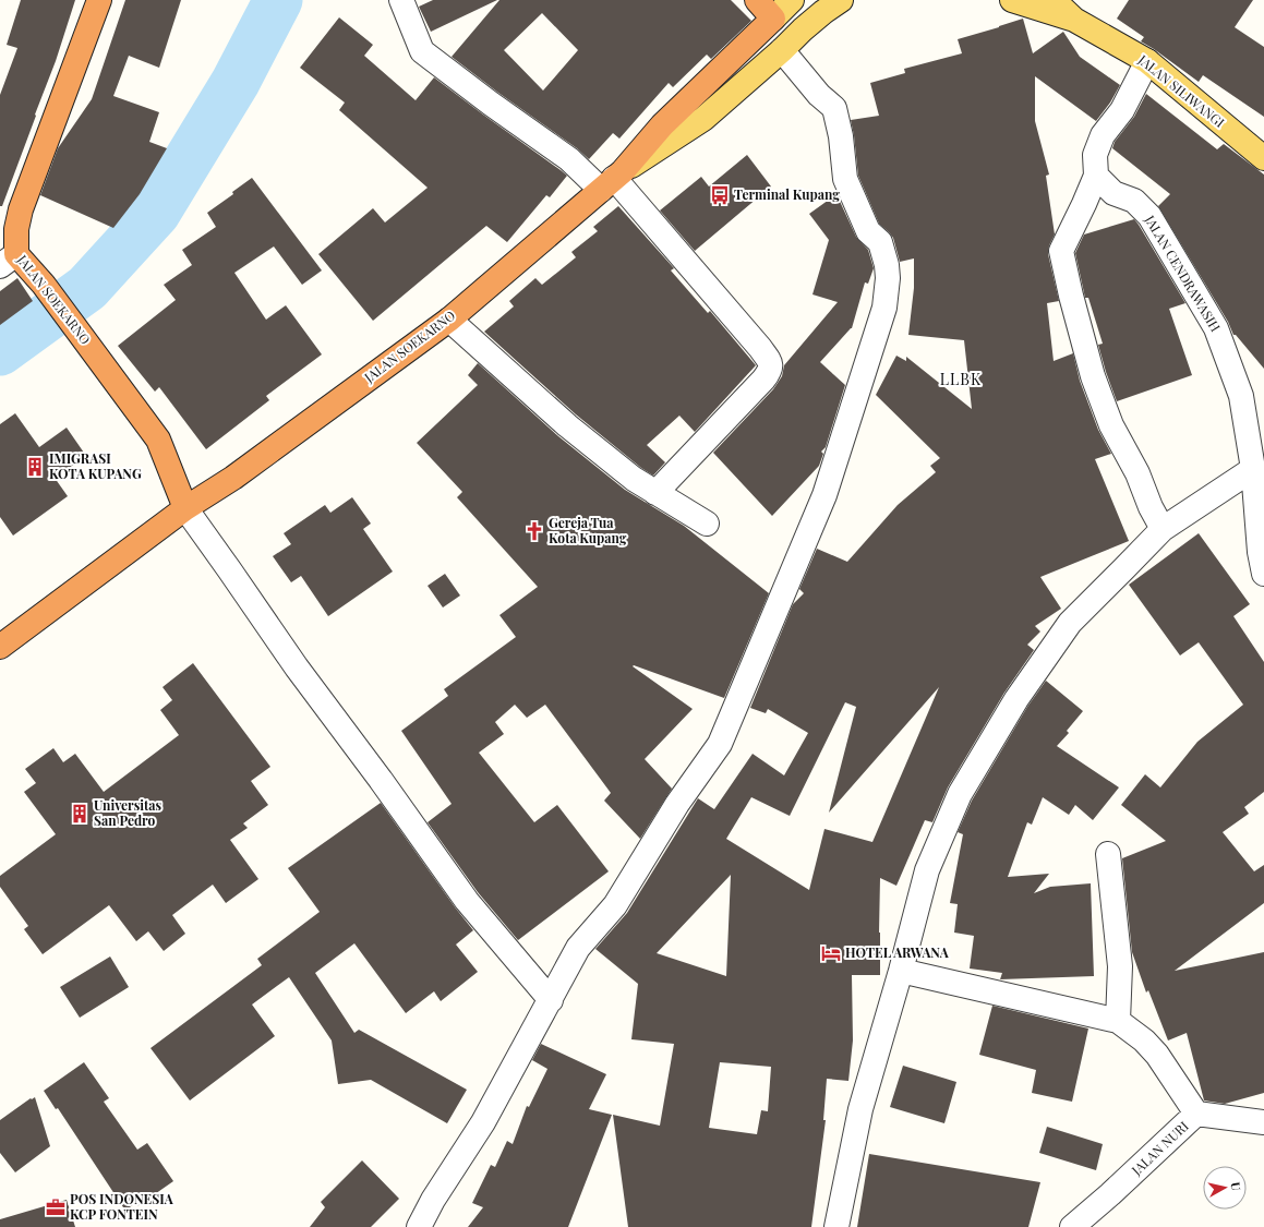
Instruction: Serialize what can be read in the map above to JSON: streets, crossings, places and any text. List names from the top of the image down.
{
  "streets": {
    "highway": ["JALAN SOEKARNO"],
    "main road": ["JALAN SILIWANGI"],
    "street": ["JALAN CENDRAWASIH", "JALAN NURI"]
  },
  "districts": ["LLBK"],
  "places": {
    "bus stop": ["Terminal Kupang"],
    "building": ["IMIGRASI KOTA KUPANG", "Universitas San Pedro"],
    "church": ["Gereja Tua Kota Kupang"],
    "hotel": ["HOTEL ARWANA"],
    "office": ["POS INDONESIA KCP FONTEIN"]
  },
  "north": "right"
}
